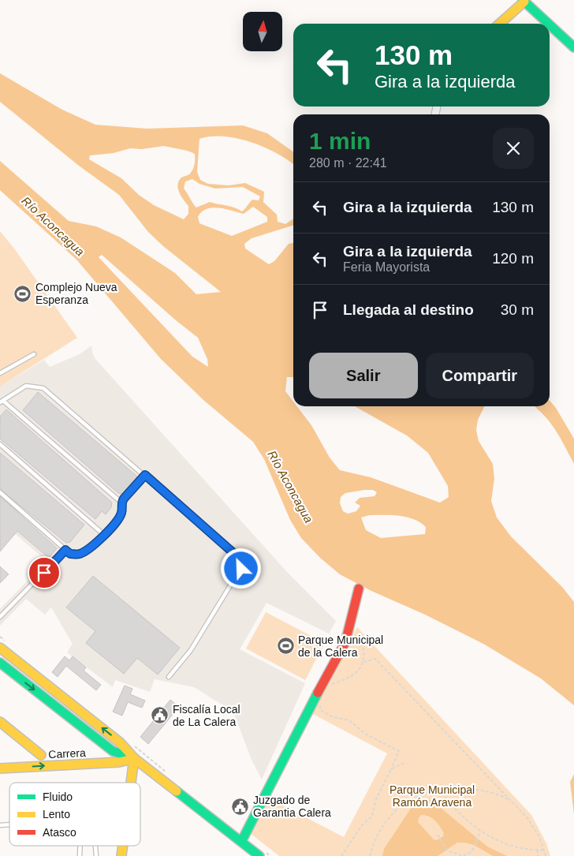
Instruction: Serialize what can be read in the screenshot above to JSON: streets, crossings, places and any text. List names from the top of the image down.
{
  "streets": {
    "street": ["Carrera"]
  },
  "one_way": ["Carrera"],
  "water": ["Río Aconcagua"],
  "parks": ["Parque Municipal Ramón Aravena"],
  "places": {
    "sports": ["Complejo Nueva Esperanza", "Parque Municipal de la Calera"],
    "public building": ["Fiscalía Local de La Calera", "Juzgado de Garantia Calera"]
  },
  "legend": ["Fluido", "Lento", "Atasco"],
  "north": "top",
  "page": {
    "turn": ["130 m", "Gira a la izquierda"],
    "heading": ["1 min", "280 m · 22:41"],
    "list": [
      {
        "name": "Gira a la izquierda",
        "value": "130 m"
      },
      {
        "name": "Gira a la izquierda",
        "note": "Feria Mayorista",
        "value": "120 m"
      },
      {
        "name": "Llegada al destino",
        "value": "30 m"
      }
    ],
    "buttons": ["Salir", "Compartir"]
  }
}
